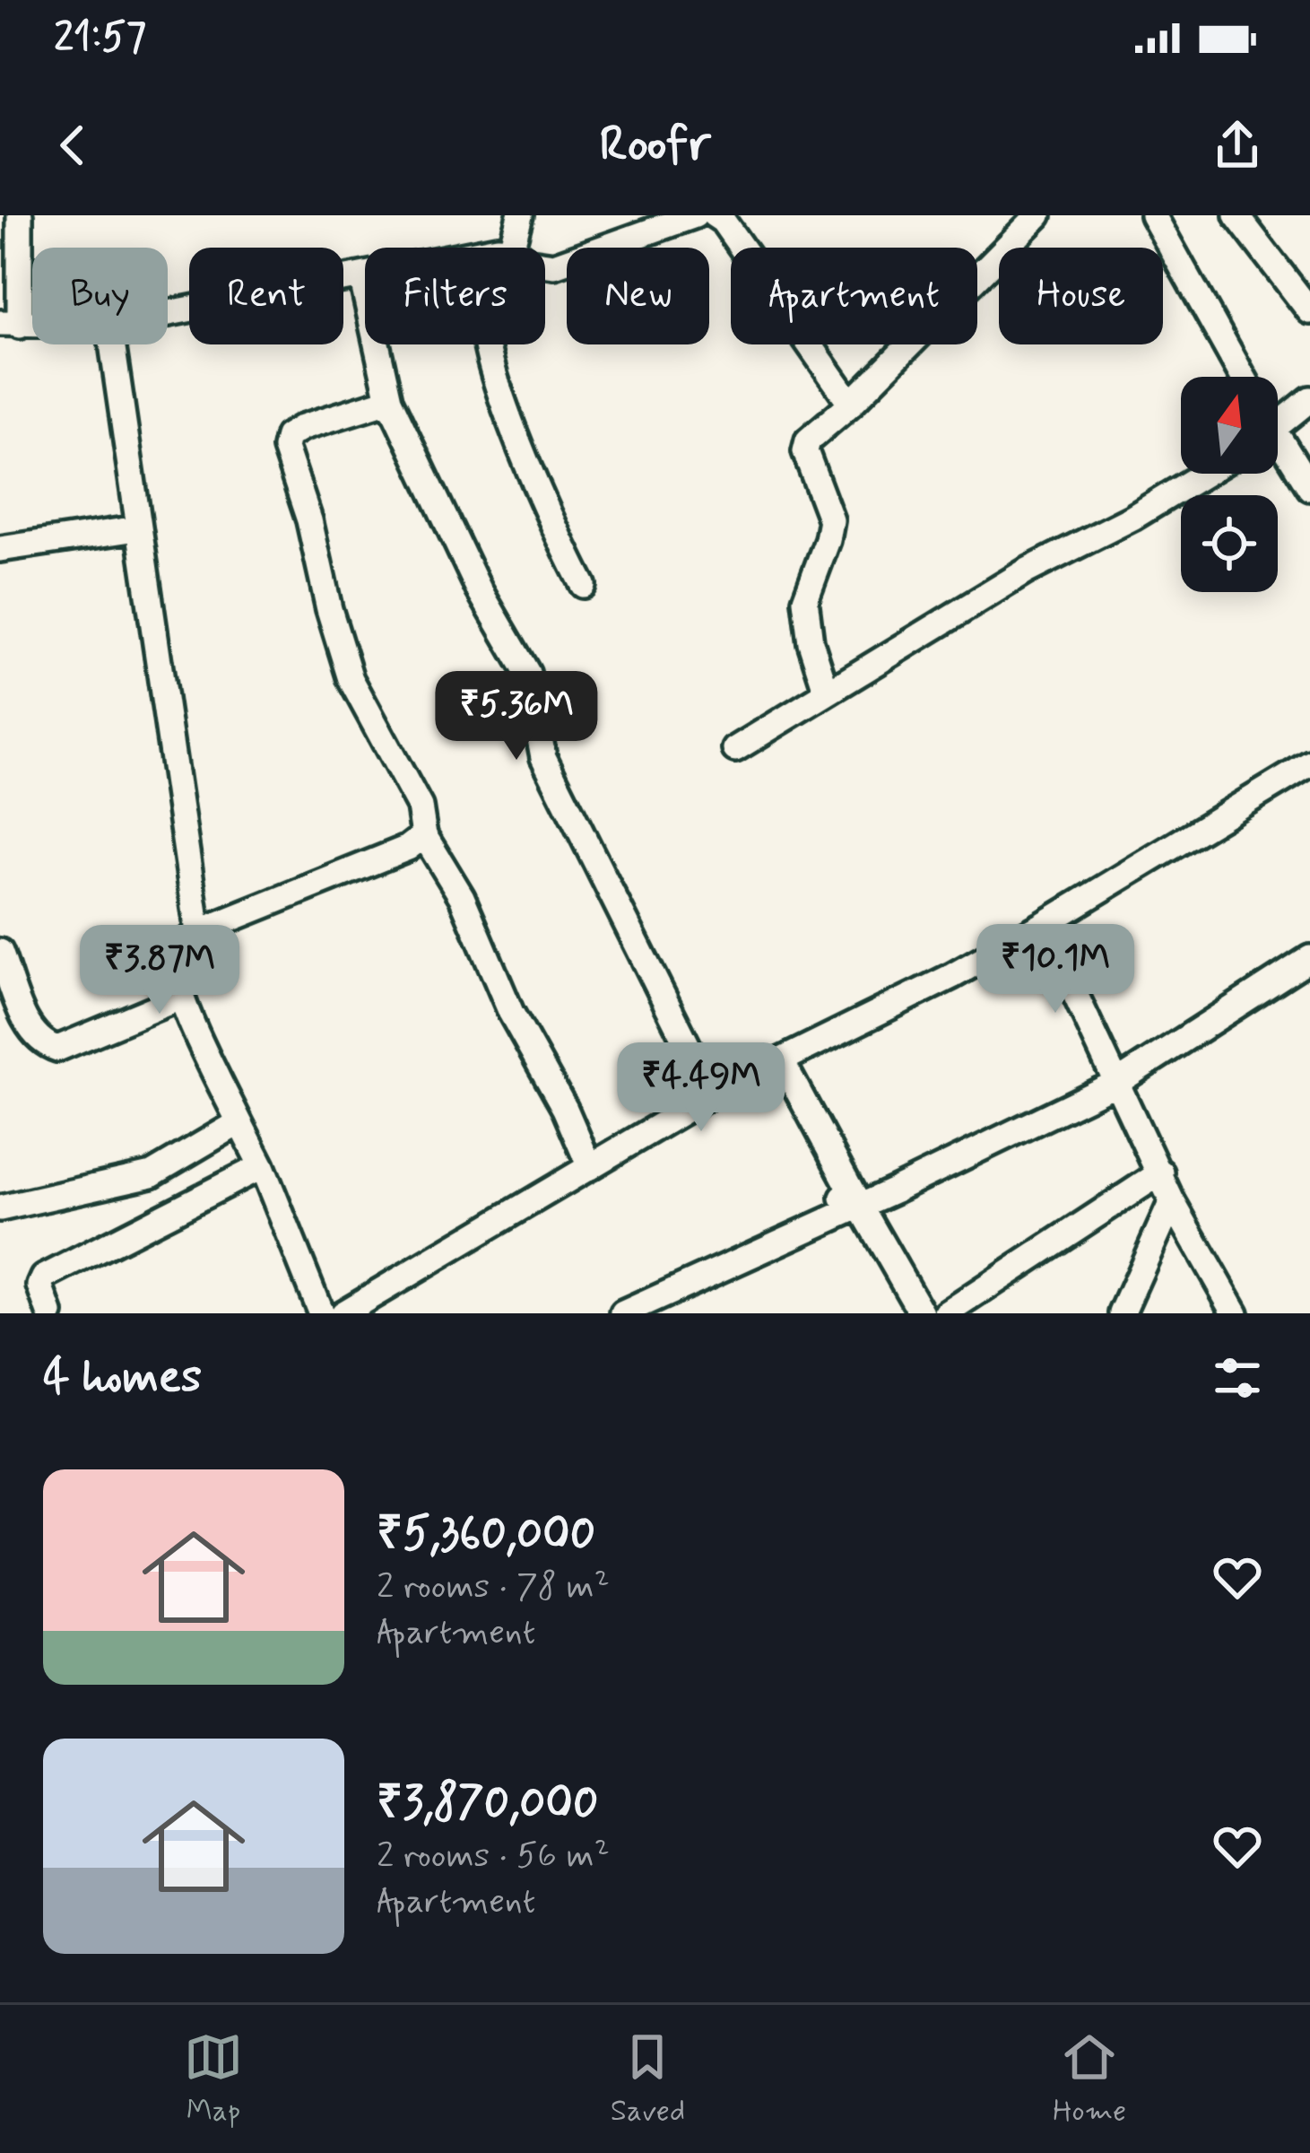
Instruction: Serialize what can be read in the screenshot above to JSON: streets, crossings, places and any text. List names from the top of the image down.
{
  "north": "top",
  "page": {
    "status": "21:57",
    "header": "Roofr",
    "chip": [
      "Buy",
      "Rent",
      "Filters",
      "New",
      "Apartment",
      "House"
    ],
    "price": [
      "₹5.36M",
      "₹10.1M",
      "₹3.87M",
      "₹4.49M"
    ],
    "heading": "4 homes",
    "list": [
      {
        "name": "₹5,360,000",
        "note": "2 rooms · 78 m² · Apartment"
      },
      {
        "name": "₹3,870,000",
        "note": "2 rooms · 56 m² · Apartment"
      }
    ],
    "tabs": ["Map", "Saved", "Home"]
  }
}
